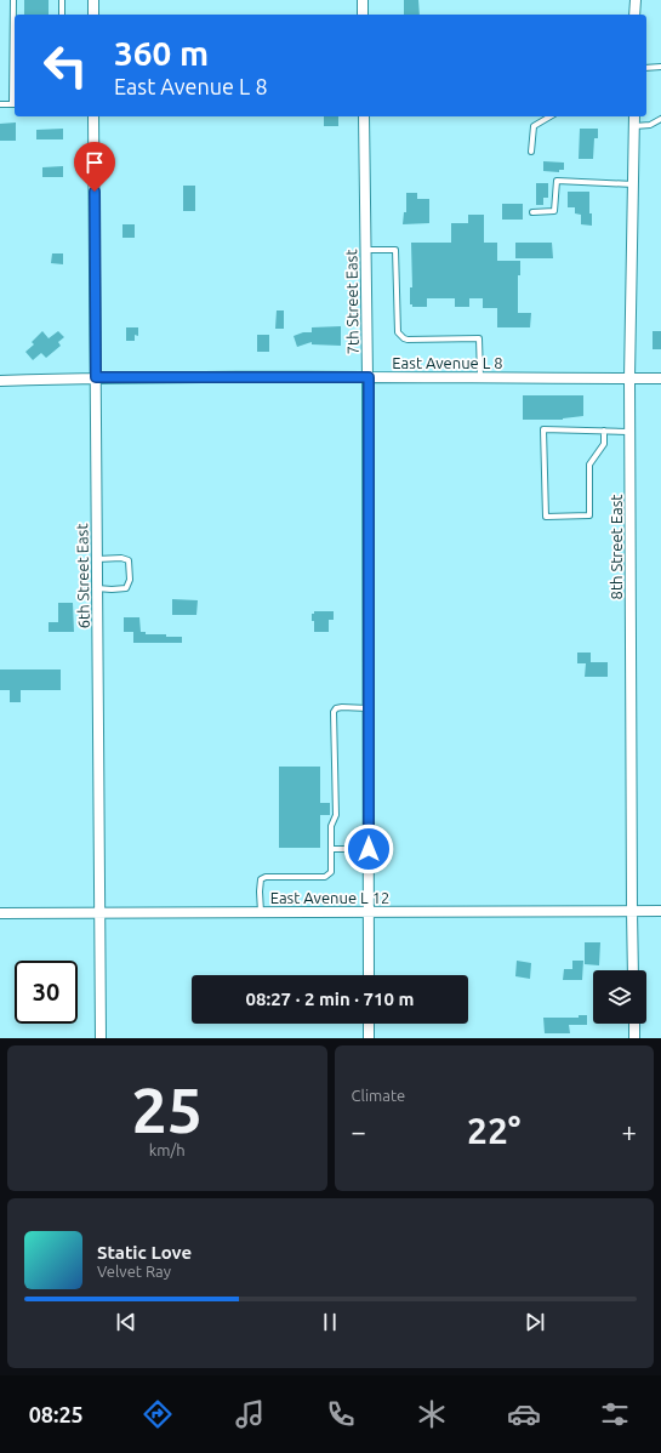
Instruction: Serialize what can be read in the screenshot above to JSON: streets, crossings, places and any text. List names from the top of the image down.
{
  "streets": {
    "street": [
      "7th Street East",
      "East Avenue L 8",
      "8th Street East",
      "6th Street East",
      "East Avenue L 12"
    ]
  },
  "crossings": [
    ["7th Street East", "East Avenue L 8"],
    ["7th Street East", "East Avenue L 12"],
    ["East Avenue L 8", "8th Street East"],
    ["East Avenue L 8", "6th Street East"],
    ["8th Street East", "East Avenue L 12"],
    ["6th Street East", "East Avenue L 12"]
  ],
  "page": {
    "turn": ["360 m", "East Avenue L 8"],
    "limit": "30",
    "trip": "08:27 · 2 min · 710 m",
    "tile": [
      ["25", "km/h"],
      "Climate"
    ],
    "heat": ["−", "22°", "+"],
    "song": ["Static Love", "Velvet Ray"],
    "tabs": "08:25"
  }
}
